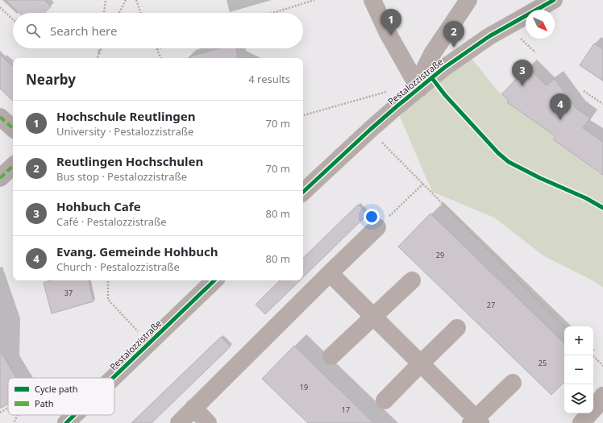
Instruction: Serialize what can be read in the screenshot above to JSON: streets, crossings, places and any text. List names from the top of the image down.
{
  "streets": {
    "street": ["Pestalozzistraße"]
  },
  "house_numbers": [
    "29",
    "37",
    "27",
    "25",
    "19",
    "17"
  ],
  "legend": ["Cycle path", "Path"],
  "north": "bottom right",
  "page": {
    "pins": [
      "1",
      "2",
      "3",
      "4"
    ],
    "search": "Search here",
    "heading": ["Nearby", "4 results"],
    "list": [
      {
        "mark": "1",
        "name": "Hochschule Reutlingen",
        "note": "University · Pestalozzistraße",
        "value": "70 m"
      },
      {
        "mark": "2",
        "name": "Reutlingen Hochschulen",
        "note": "Bus stop · Pestalozzistraße",
        "value": "70 m"
      },
      {
        "mark": "3",
        "name": "Hohbuch Cafe",
        "note": "Café · Pestalozzistraße",
        "value": "80 m"
      },
      {
        "mark": "4",
        "name": "Evang. Gemeinde Hohbuch",
        "note": "Church · Pestalozzistraße",
        "value": "80 m"
      }
    ],
    "map_buttons": ["+", "−"]
  }
}
